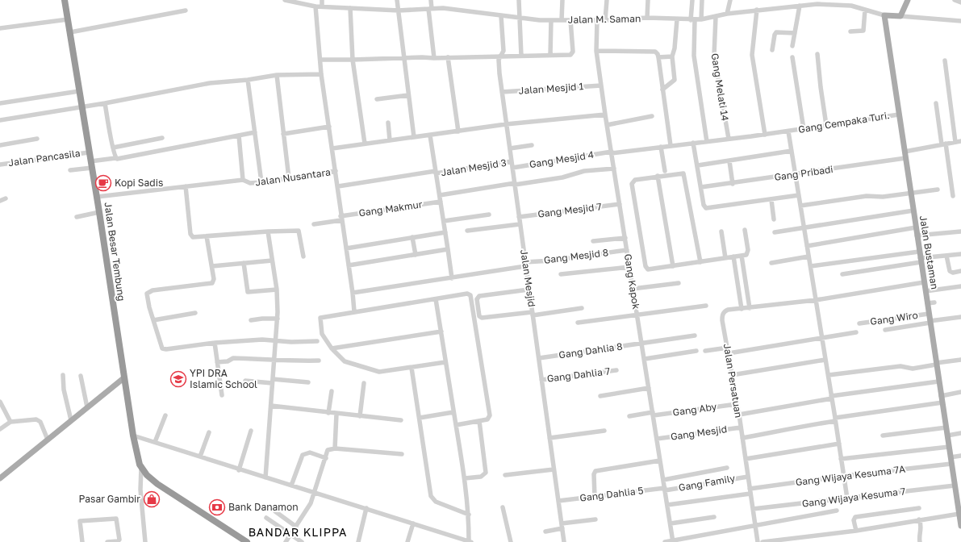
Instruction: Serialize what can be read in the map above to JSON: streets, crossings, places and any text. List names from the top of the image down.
{
  "streets": {
    "highway": ["Jalan Besar Tembung"],
    "main road": ["Jalan Bustaman"],
    "street": [
      "Jalan M. Saman",
      "Gang Melati 14",
      "Jalan Mesjid 1",
      "Gang Cempaka Turi.",
      "Jalan Pancasila",
      "Gang Mesjid 4",
      "Jalan Mesjid 3",
      "Gang Pribadi",
      "Jalan Nusantara",
      "Gang Makmur",
      "Gang Mesjid 7",
      "Gang Mesjid 8",
      "Jalan Mesjid",
      "Gang Kapok",
      "Gang Wiro",
      "Gang Dahlia 8",
      "Gang Dahlia 7",
      "Jalan Persatuan",
      "Gang Aby",
      "Gang Mesjid",
      "Gang Wijaya Kesuma 7A",
      "Gang Family",
      "Gang Dahlia 5",
      "Gang Wijaya Kesuma 7"
    ]
  },
  "crossings": [
    ["Jalan M. Saman", "Gang Melati 14"],
    ["Jalan M. Saman", "Jalan Bustaman"],
    ["Jalan M. Saman", "Jalan Mesjid"],
    ["Jalan M. Saman", "Gang Kapok"],
    ["Gang Melati 14", "Gang Cempaka Turi."],
    ["Jalan Mesjid 1", "Jalan Mesjid"],
    ["Jalan Mesjid 1", "Gang Kapok"],
    ["Gang Cempaka Turi.", "Gang Mesjid 4"],
    ["Gang Cempaka Turi.", "Jalan Bustaman"],
    ["Jalan Pancasila", "Jalan Besar Tembung"],
    ["Gang Mesjid 4", "Jalan Mesjid"],
    ["Gang Mesjid 4", "Gang Kapok"],
    ["Jalan Mesjid 3", "Jalan Mesjid"],
    ["Gang Pribadi", "Jalan Bustaman"],
    ["Jalan Nusantara", "Jalan Besar Tembung"],
    ["Gang Mesjid 7", "Jalan Mesjid"],
    ["Gang Mesjid 7", "Gang Kapok"],
    ["Jalan Bustaman", "Gang Wiro"],
    ["Jalan Bustaman", "Jalan Persatuan"],
    ["Jalan Bustaman", "Gang Wijaya Kesuma 7A"],
    ["Jalan Bustaman", "Gang Wijaya Kesuma 7"],
    ["Gang Mesjid 8", "Jalan Mesjid"],
    ["Gang Mesjid 8", "Gang Kapok"],
    ["Jalan Mesjid", "Gang Dahlia 8"],
    ["Jalan Mesjid", "Gang Dahlia 7"],
    ["Jalan Mesjid", "Gang Dahlia 5"],
    ["Gang Kapok", "Gang Dahlia 8"],
    ["Gang Kapok", "Gang Aby"],
    ["Gang Kapok", "Gang Mesjid"],
    ["Gang Kapok", "Gang Wijaya Kesuma 7A"],
    ["Gang Kapok", "Gang Family"],
    ["Gang Kapok", "Gang Dahlia 5"],
    ["Jalan Persatuan", "Gang Aby"],
    ["Jalan Persatuan", "Gang Mesjid"],
    ["Jalan Persatuan", "Gang Wijaya Kesuma 7A"],
    ["Jalan Persatuan", "Gang Family"],
    ["Jalan Persatuan", "Gang Wijaya Kesuma 7"],
    ["Gang Family", "Gang Dahlia 5"]
  ],
  "districts": ["BANDAR KLIPPA"],
  "places": {
    "cafe": ["Kopi Sadis"],
    "school or university": ["YPI DRA Islamic School"],
    "shop": ["Pasar Gambir"],
    "bank": ["Bank Danamon"]
  }
}
